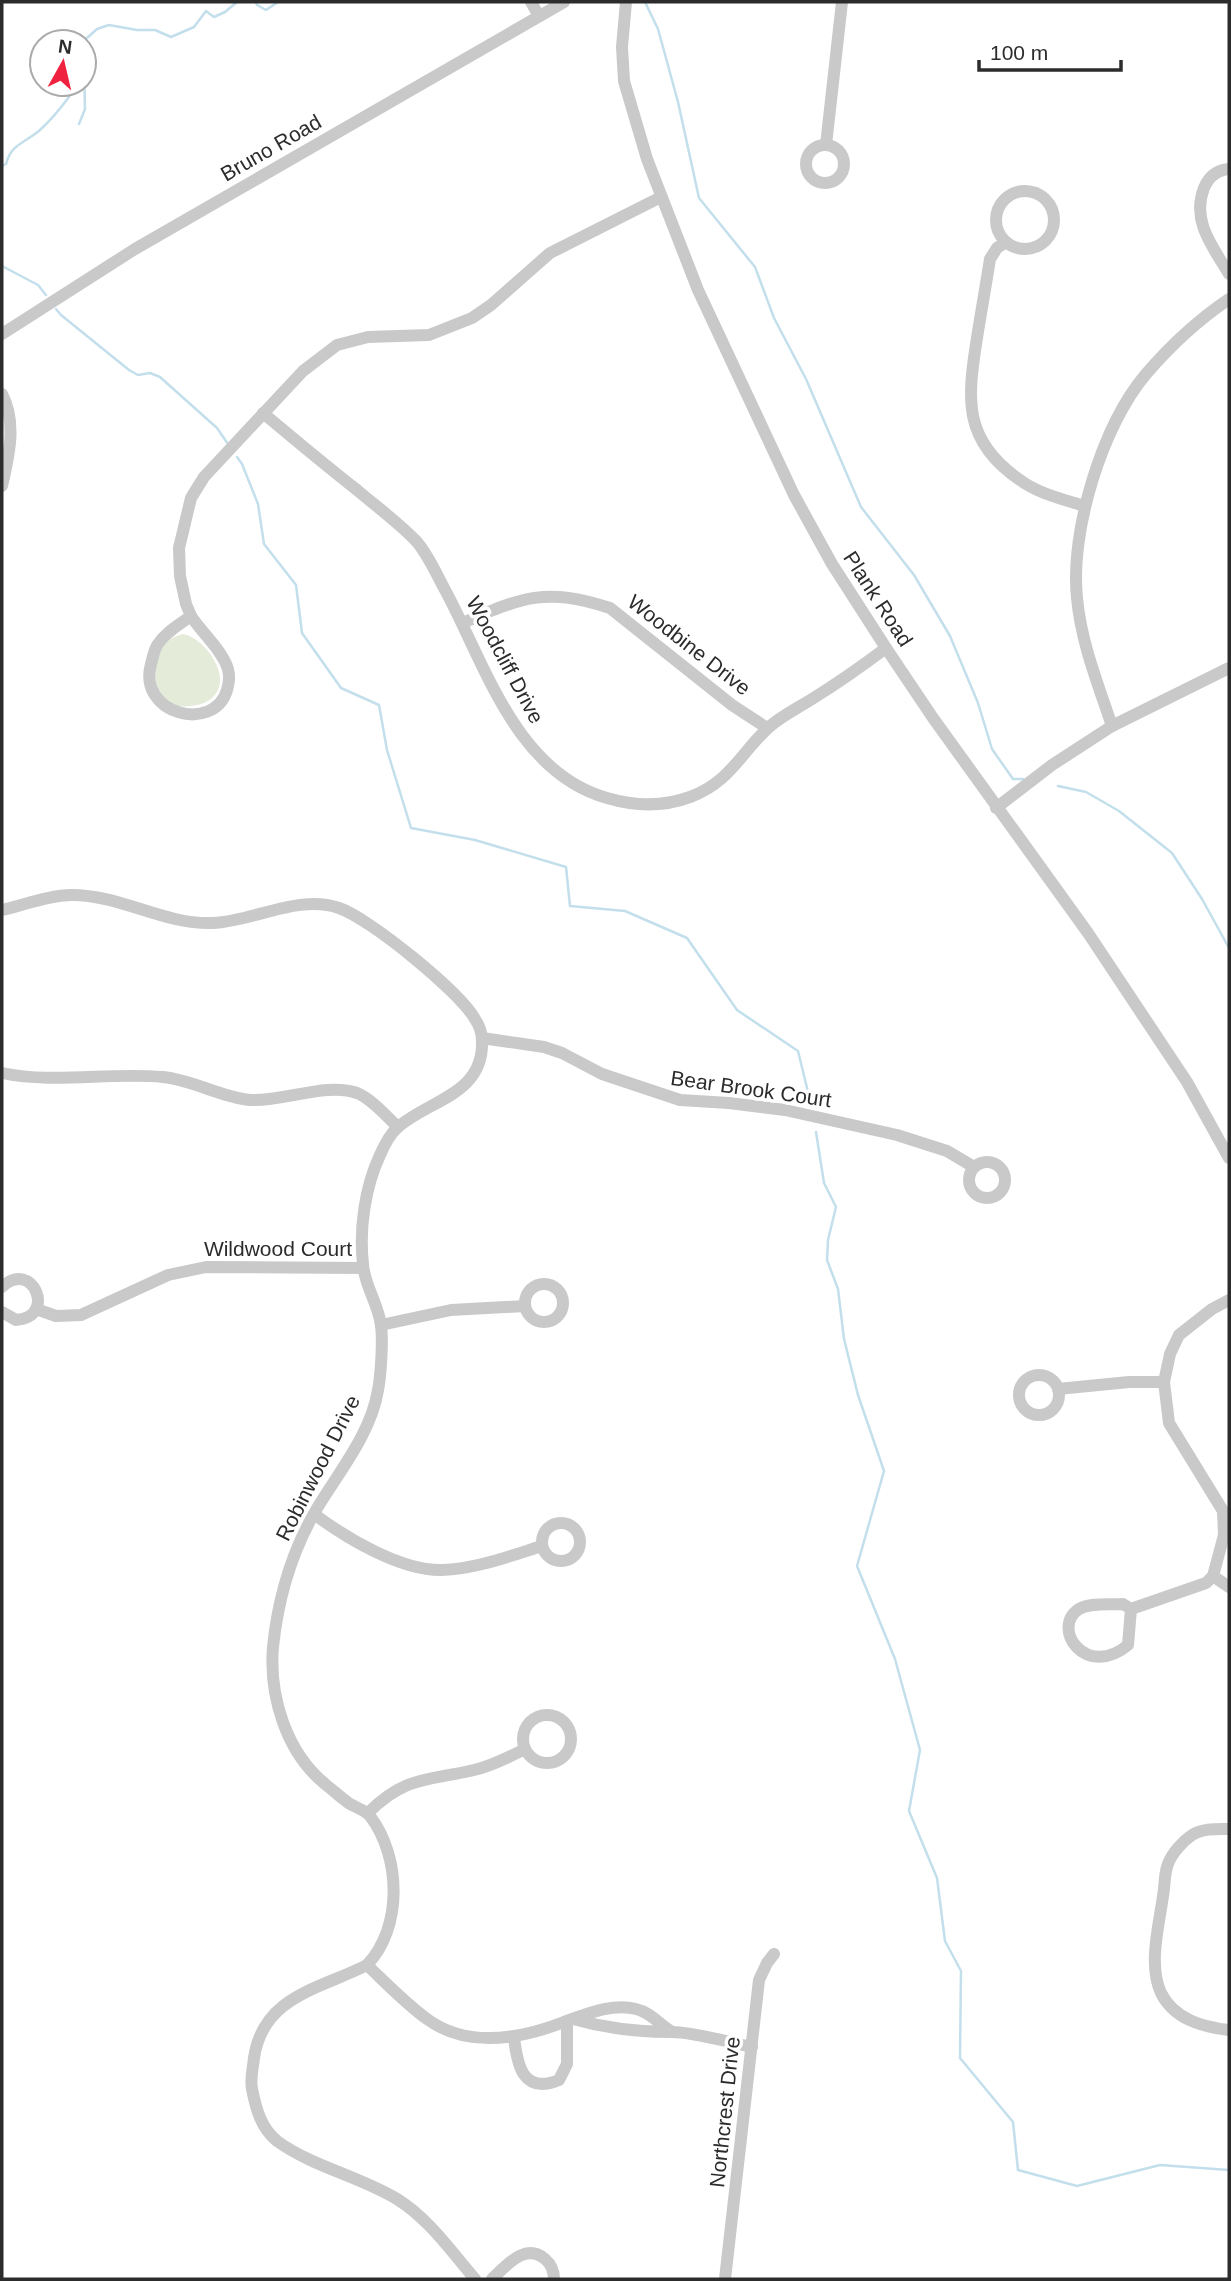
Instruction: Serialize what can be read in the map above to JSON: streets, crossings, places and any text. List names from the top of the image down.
{
  "streets": {
    "street": [
      "Bruno Road",
      "Plank Road",
      "Woodbine Drive",
      "Woodcliff Drive",
      "Bear Brook Court",
      "Wildwood Court",
      "Robinwood Drive",
      "Northcrest Drive"
    ]
  },
  "crossings": [
    ["Plank Road", "Woodcliff Drive"],
    ["Woodbine Drive", "Woodcliff Drive"],
    ["Bear Brook Court", "Robinwood Drive"],
    ["Wildwood Court", "Robinwood Drive"]
  ],
  "scale_bar": "100 m",
  "north": "top"
}
